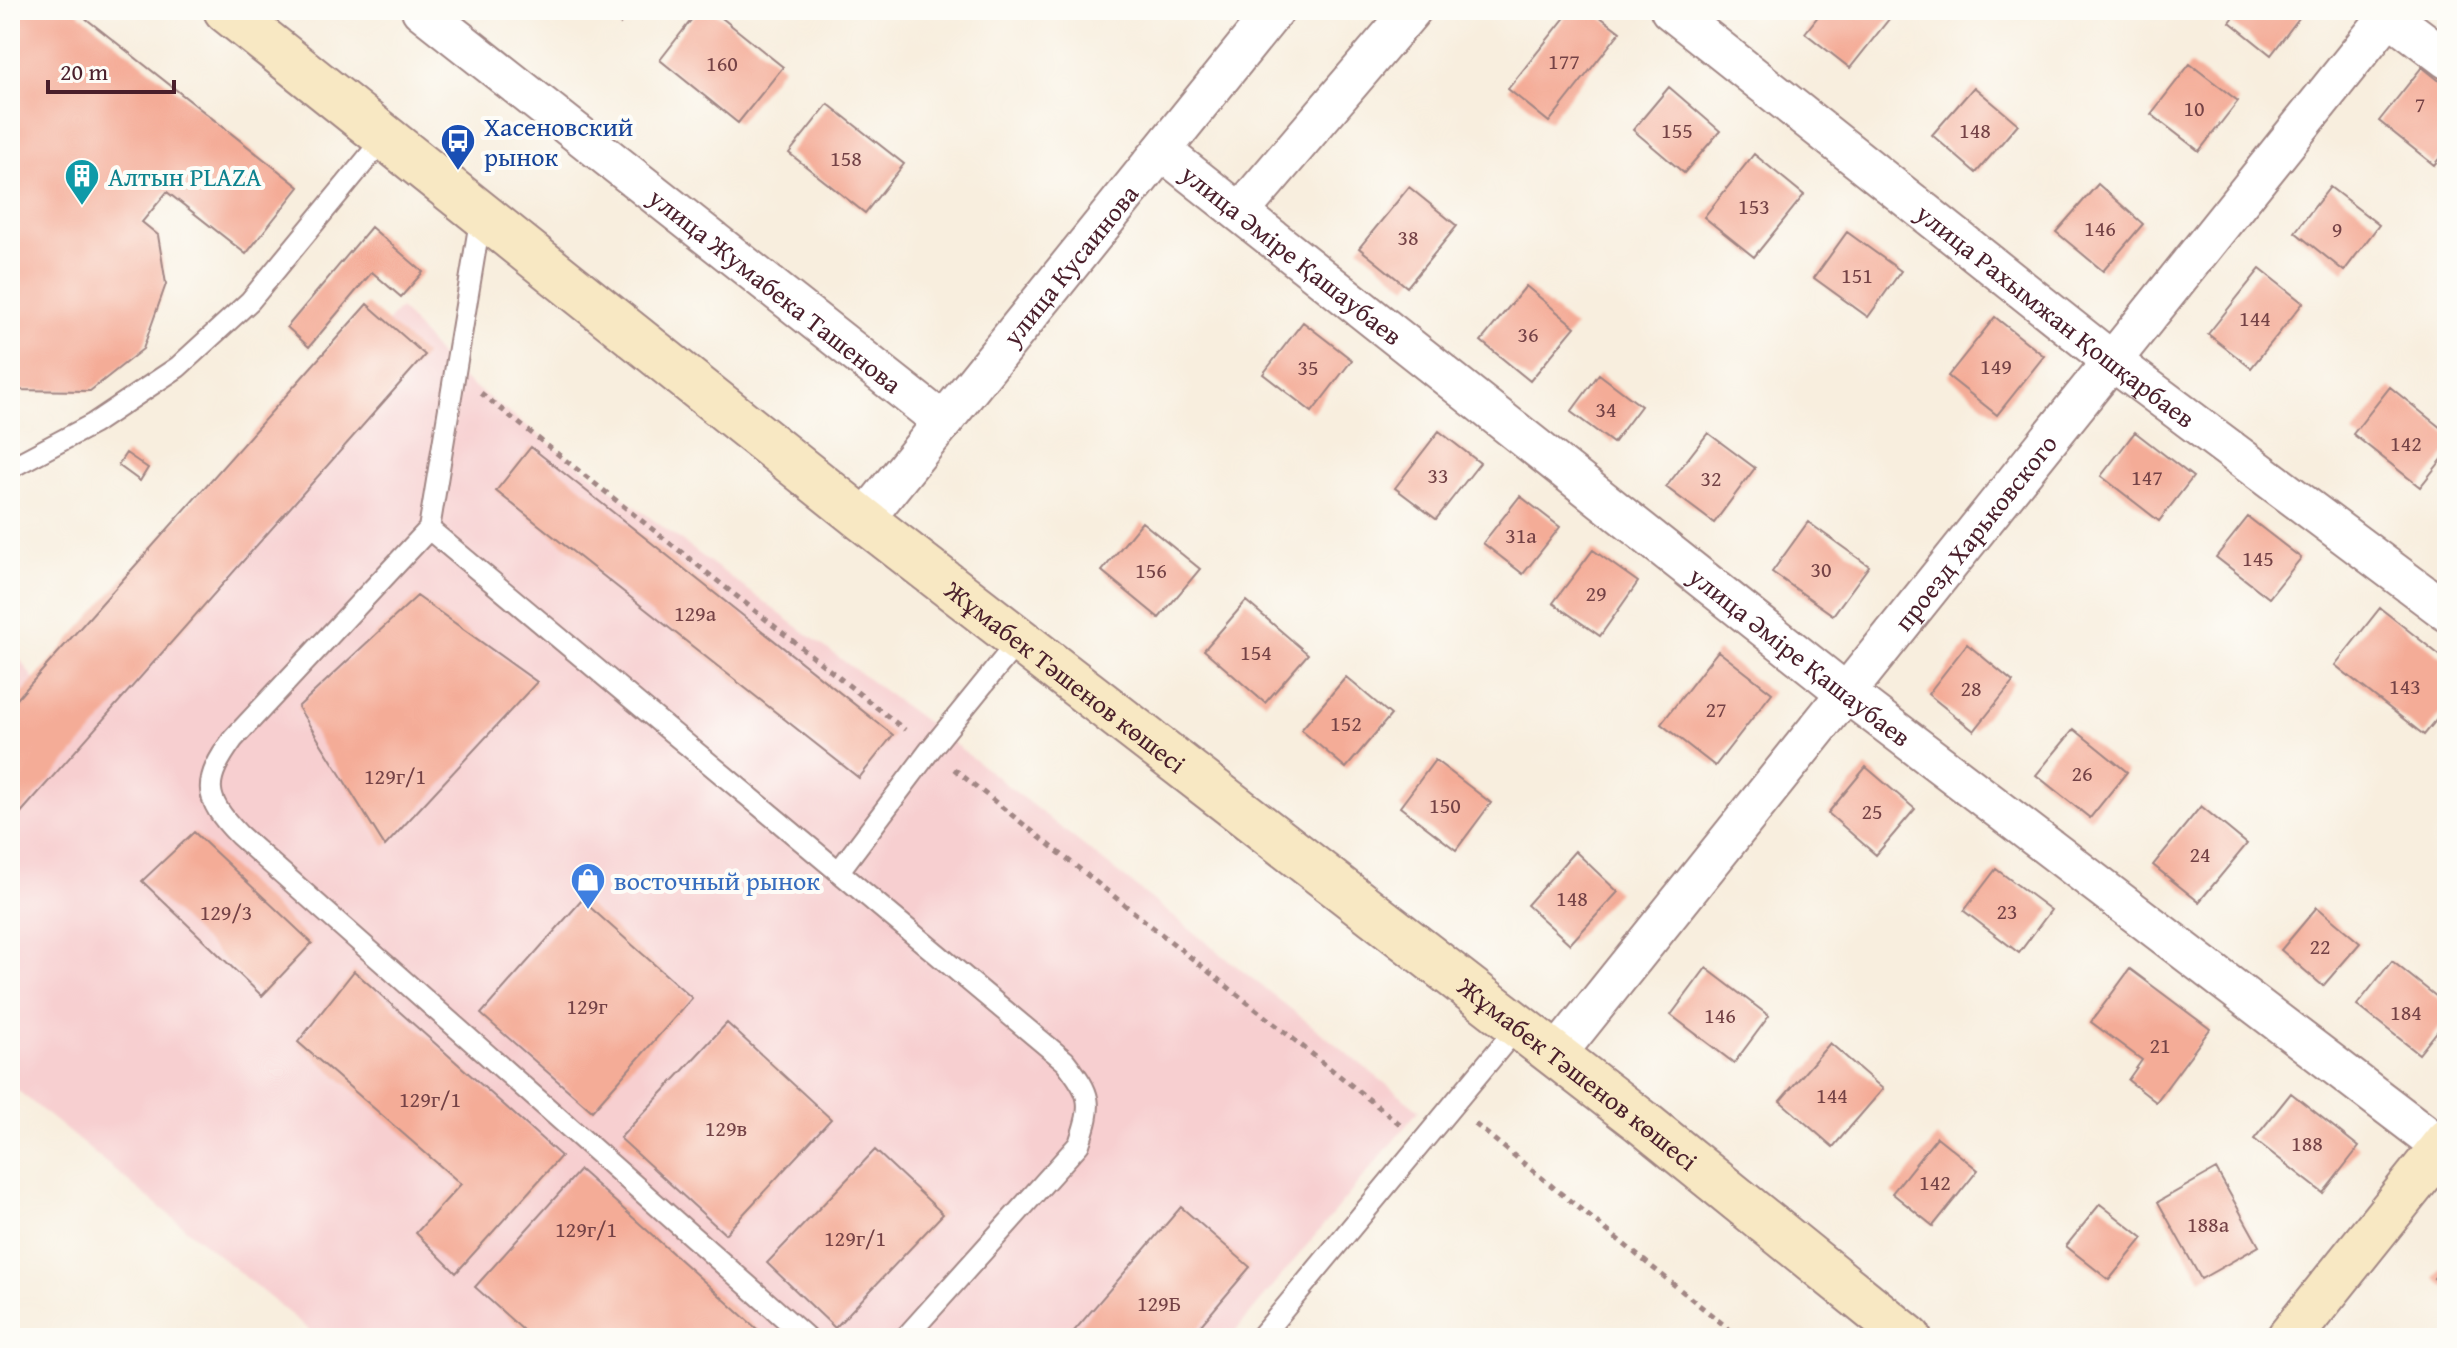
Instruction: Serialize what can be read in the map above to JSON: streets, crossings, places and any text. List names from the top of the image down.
{
  "streets": {
    "main road": ["Жұмабек Тәшенов көшесі"],
    "street": [
      "улица Әміре Қашаубаев",
      "улица Кусаинова",
      "улица Жумабека Ташенова",
      "улица Рахымжан Қошқарбаев",
      "проезд Харьковского"
    ]
  },
  "crossings": [
    ["улица Әміре Қашаубаев", "улица Кусаинова"],
    ["улица Әміре Қашаубаев", "проезд Харьковского"],
    ["улица Кусаинова", "улица Жумабека Ташенова"],
    ["улица Кусаинова", "Жұмабек Тәшенов көшесі"],
    ["улица Рахымжан Қошқарбаев", "проезд Харьковского"],
    ["проезд Харьковского", "Жұмабек Тәшенов көшесі"]
  ],
  "places": {
    "bus stop": ["Хасеновский рынок"],
    "building": ["Алтын PLAZA"],
    "shop": ["восточный рынок"]
  },
  "house_numbers": [
    "177",
    "160",
    "7",
    "10",
    "155",
    "148",
    "158",
    "153",
    "146",
    "9",
    "38",
    "151",
    "144",
    "36",
    "149",
    "35",
    "34",
    "142",
    "33",
    "147",
    "32",
    "31а",
    "145",
    "30",
    "156",
    "29",
    "129а",
    "154",
    "143",
    "28",
    "27",
    "152",
    "26",
    "129г/1",
    "150",
    "25",
    "24",
    "148",
    "23",
    "129/3",
    "22",
    "129г",
    "184",
    "146",
    "21",
    "144",
    "129г/1",
    "129в",
    "188",
    "142",
    "188а",
    "129г/1",
    "129г/1",
    "129Б"
  ],
  "scale_bar": "20 m"
}
